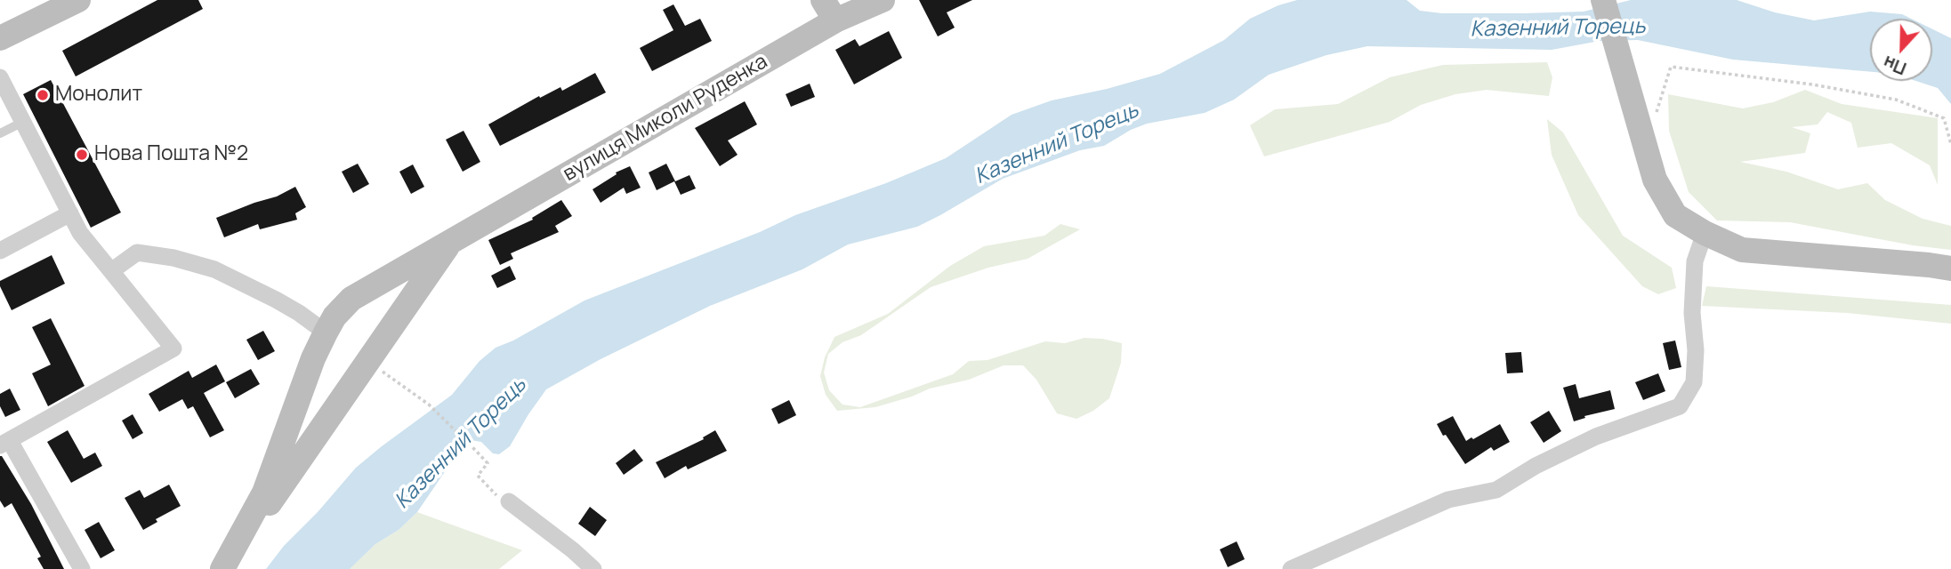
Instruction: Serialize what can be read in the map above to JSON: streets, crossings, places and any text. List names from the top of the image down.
{
  "streets": {
    "street": ["вулиця Миколи Руденка"]
  },
  "water": ["Казенний Торець"],
  "places": ["Монолит", "Нова Пошта №2"],
  "north": "bottom"
}
